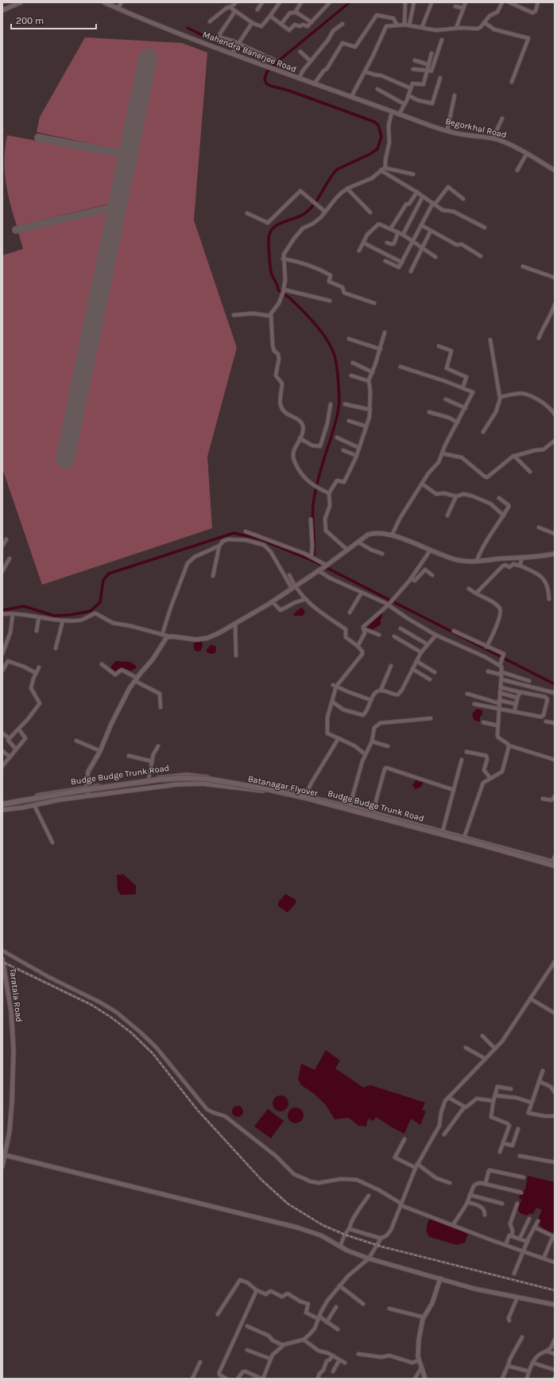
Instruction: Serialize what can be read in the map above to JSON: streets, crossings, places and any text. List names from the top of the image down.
{
  "streets": {
    "main road": ["Batanagar Flyover"],
    "street": [
      "Mahendra Banerjee Road",
      "Begorkhal Road",
      "Budge Budge Trunk Road",
      "Taratala Road"
    ]
  },
  "crossings": [
    ["Mahendra Banerjee Road", "Begorkhal Road"],
    ["Budge Budge Trunk Road", "Batanagar Flyover"]
  ],
  "scale_bar": "200 m"
}
